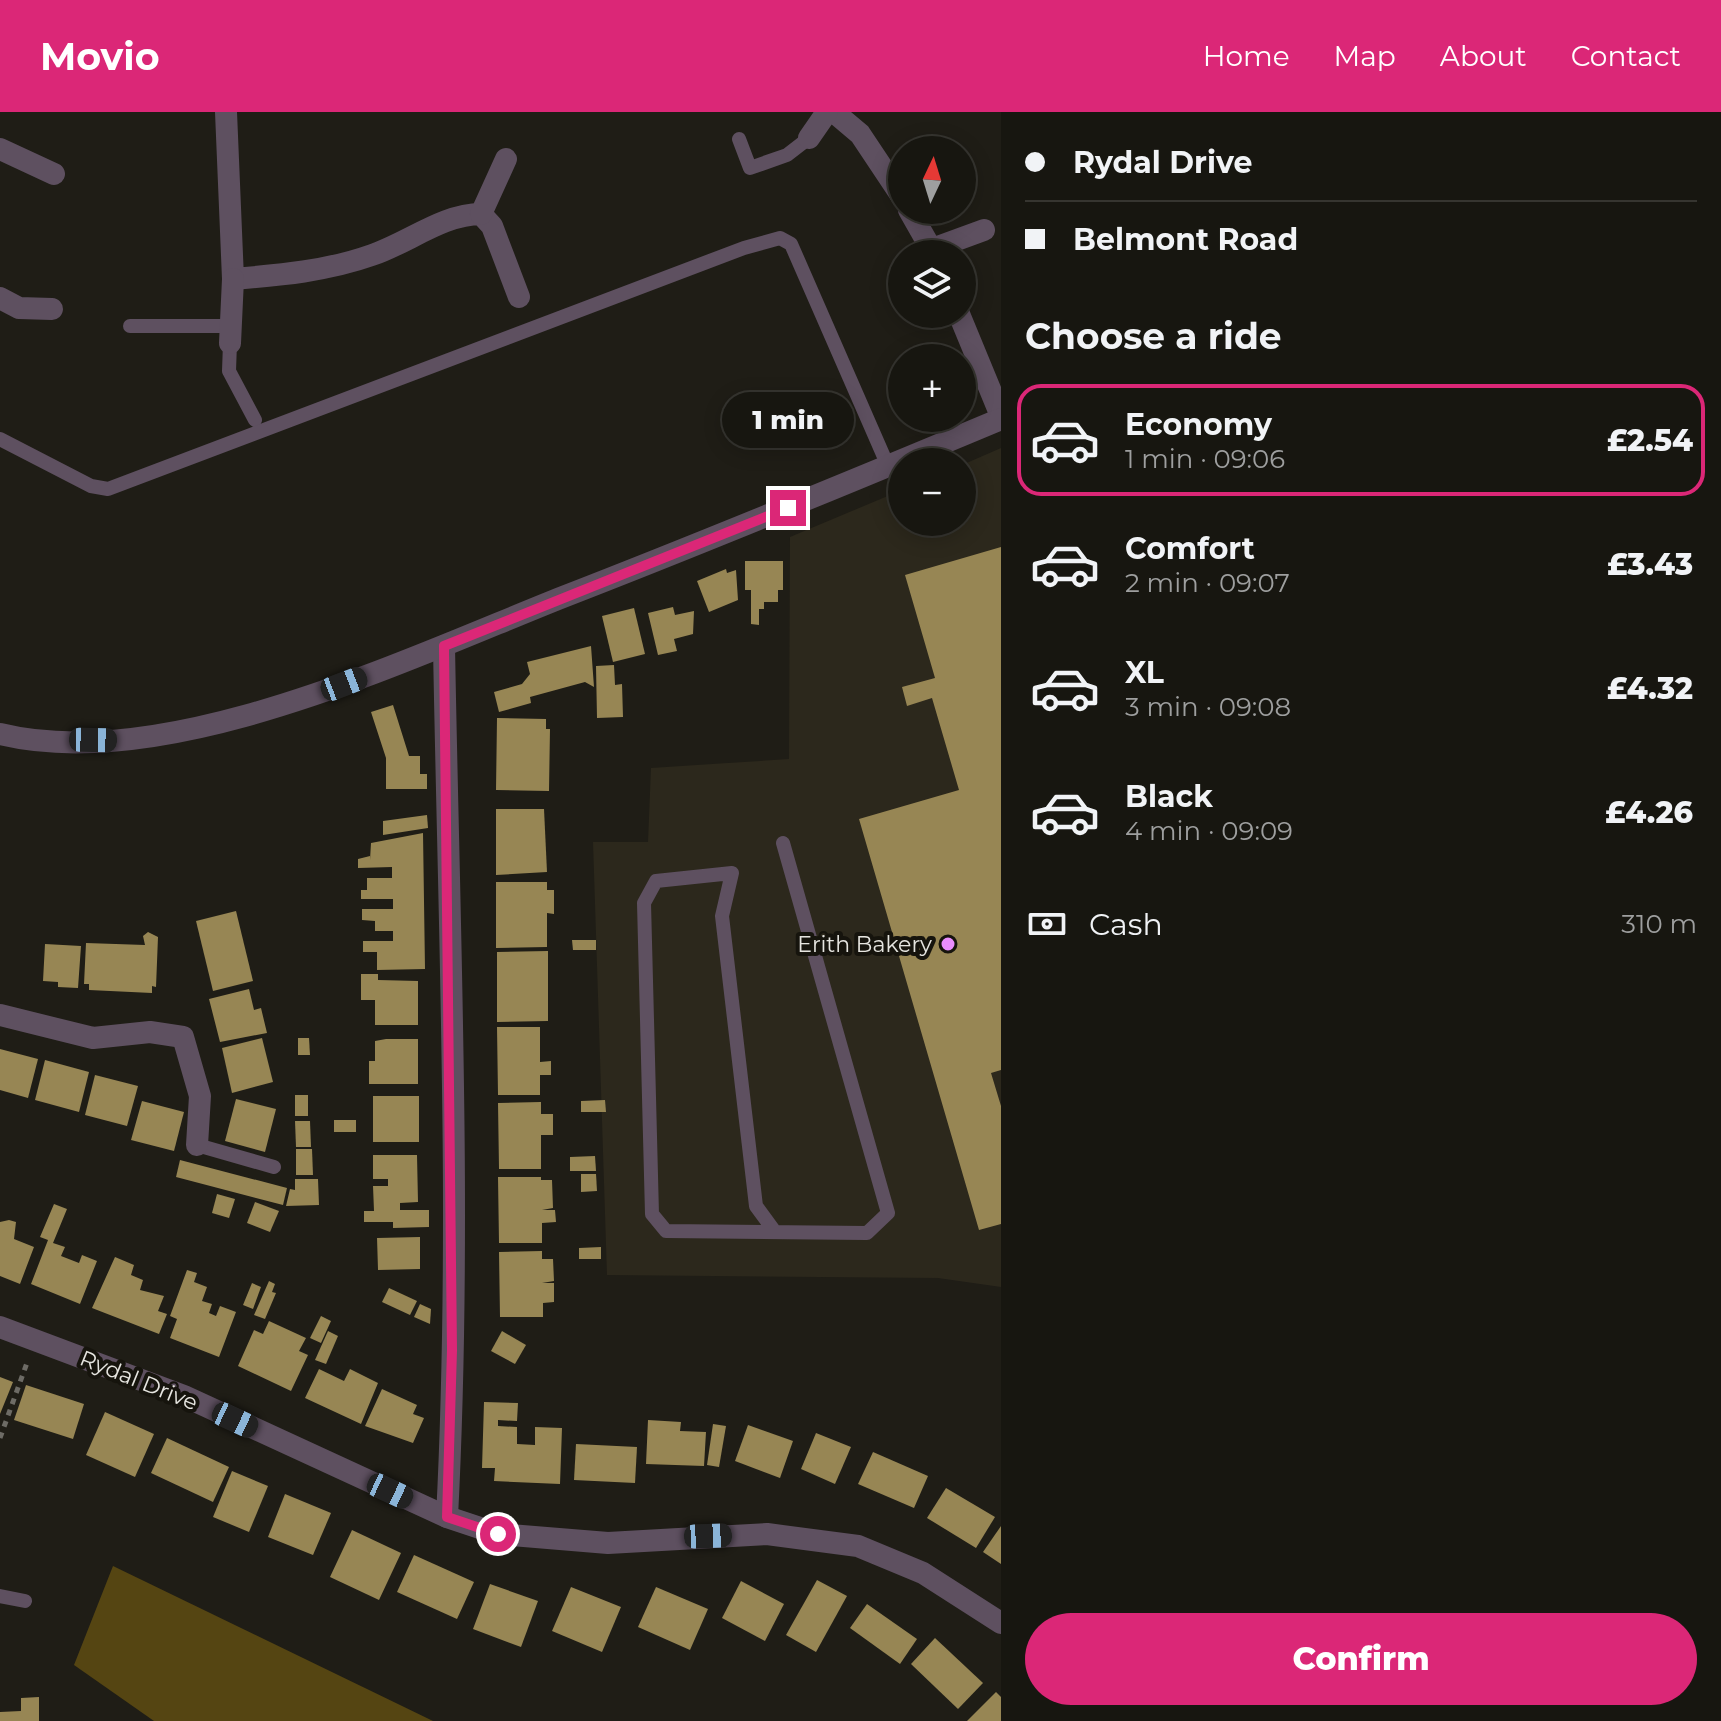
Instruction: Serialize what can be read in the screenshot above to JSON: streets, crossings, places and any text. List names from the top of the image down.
{
  "streets": {
    "street": ["Rydal Drive"]
  },
  "places": ["Erith Bakery"],
  "north": "top",
  "page": {
    "header": "Movio",
    "nav": [
      "Home",
      "Map",
      "About",
      "Contact"
    ],
    "banner": ["Rydal Drive", "Belmont Road"],
    "map_buttons": ["+", "−"],
    "heading": "Choose a ride",
    "list": [
      {
        "name": "Economy",
        "note": "1 min · 09:06",
        "value": "£2.54"
      },
      {
        "name": "Comfort",
        "note": "2 min · 09:07",
        "value": "£3.43"
      },
      {
        "name": "XL",
        "note": "3 min · 09:08",
        "value": "£4.32"
      },
      {
        "name": "Black",
        "note": "4 min · 09:09",
        "value": "£4.26"
      }
    ],
    "bubble": "1 min",
    "pay": ["Cash", "310 m"],
    "buttons": "Confirm"
  }
}
